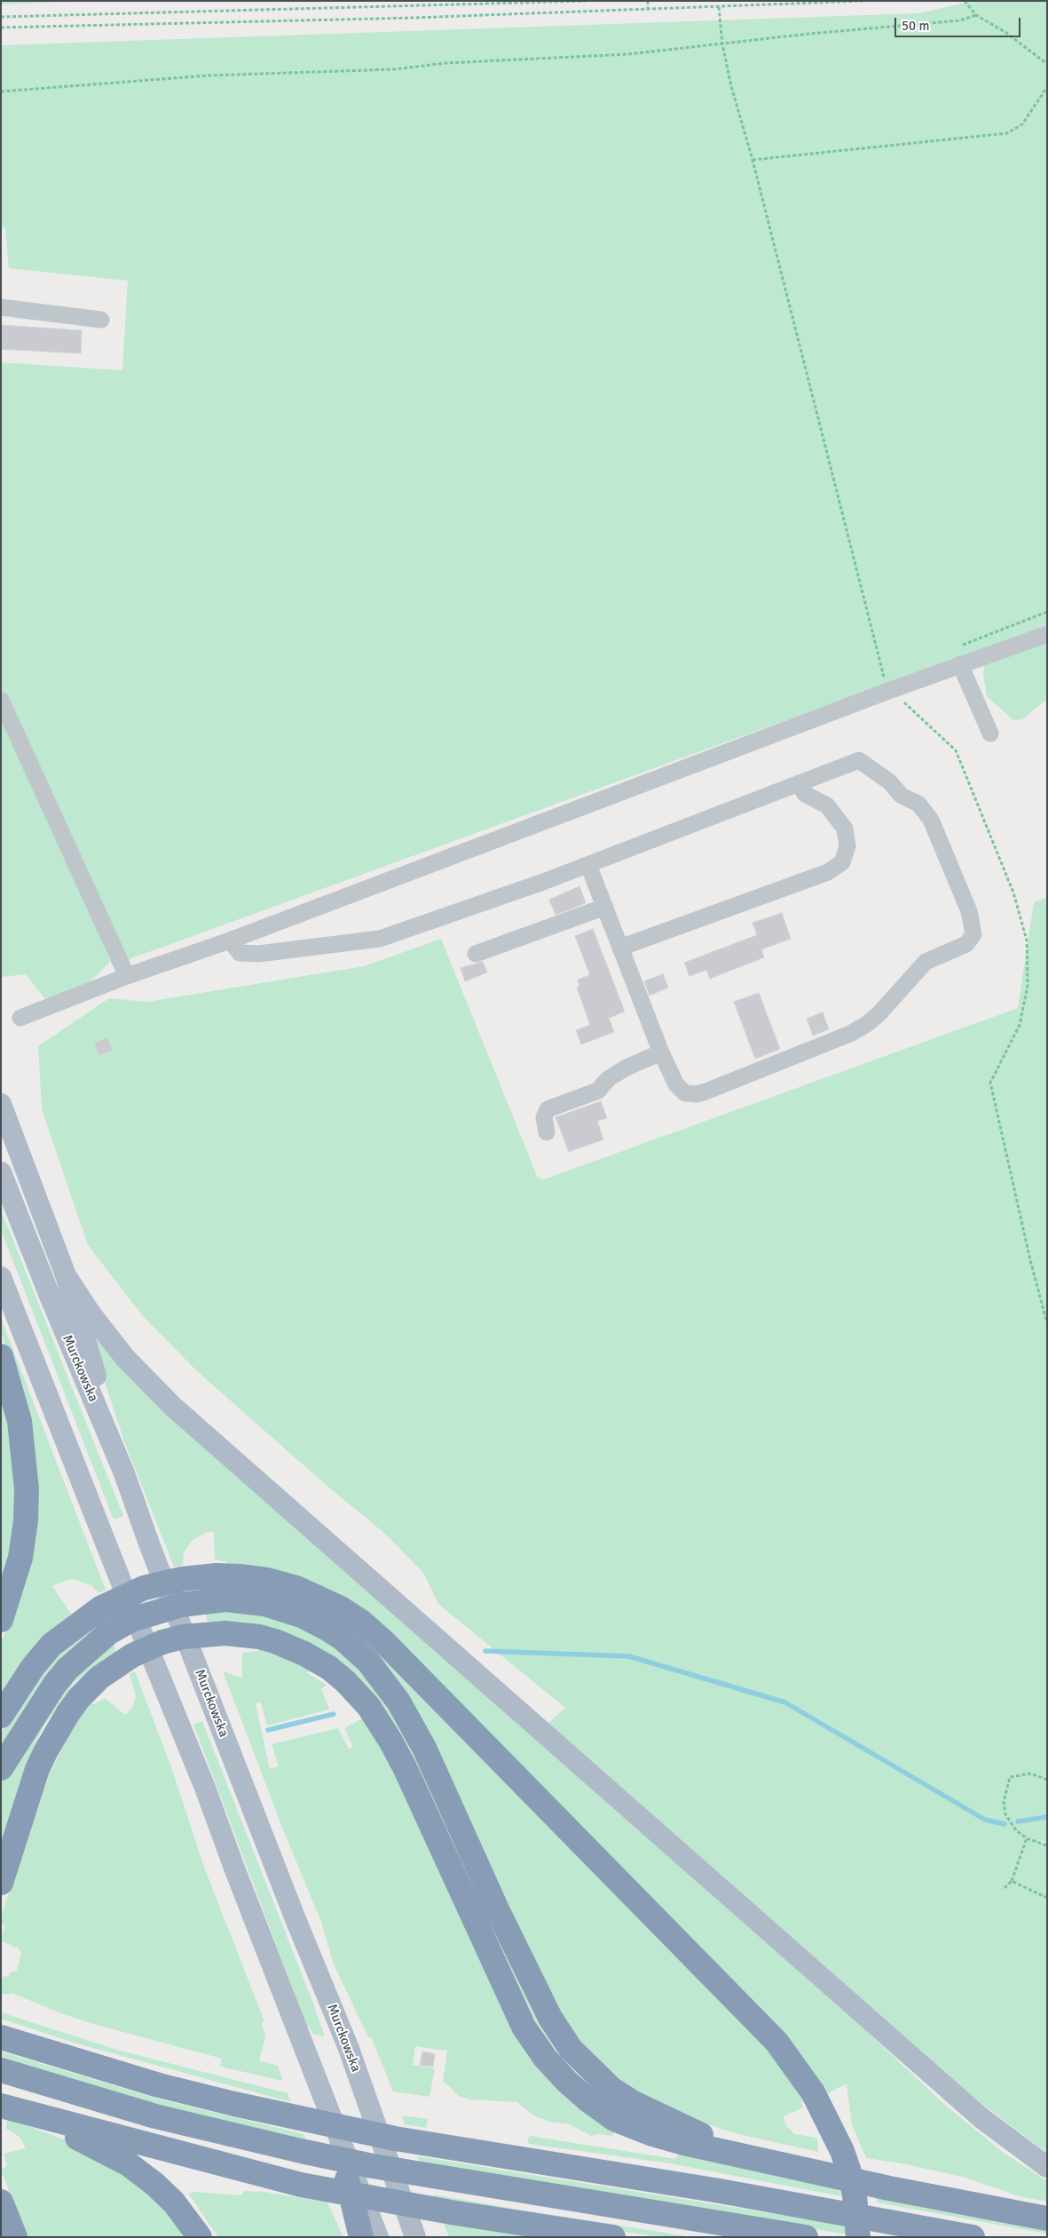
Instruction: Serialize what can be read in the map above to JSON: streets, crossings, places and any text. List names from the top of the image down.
{
  "streets": {
    "main road": ["Murckowska"]
  },
  "scale_bar": "50 m"
}
